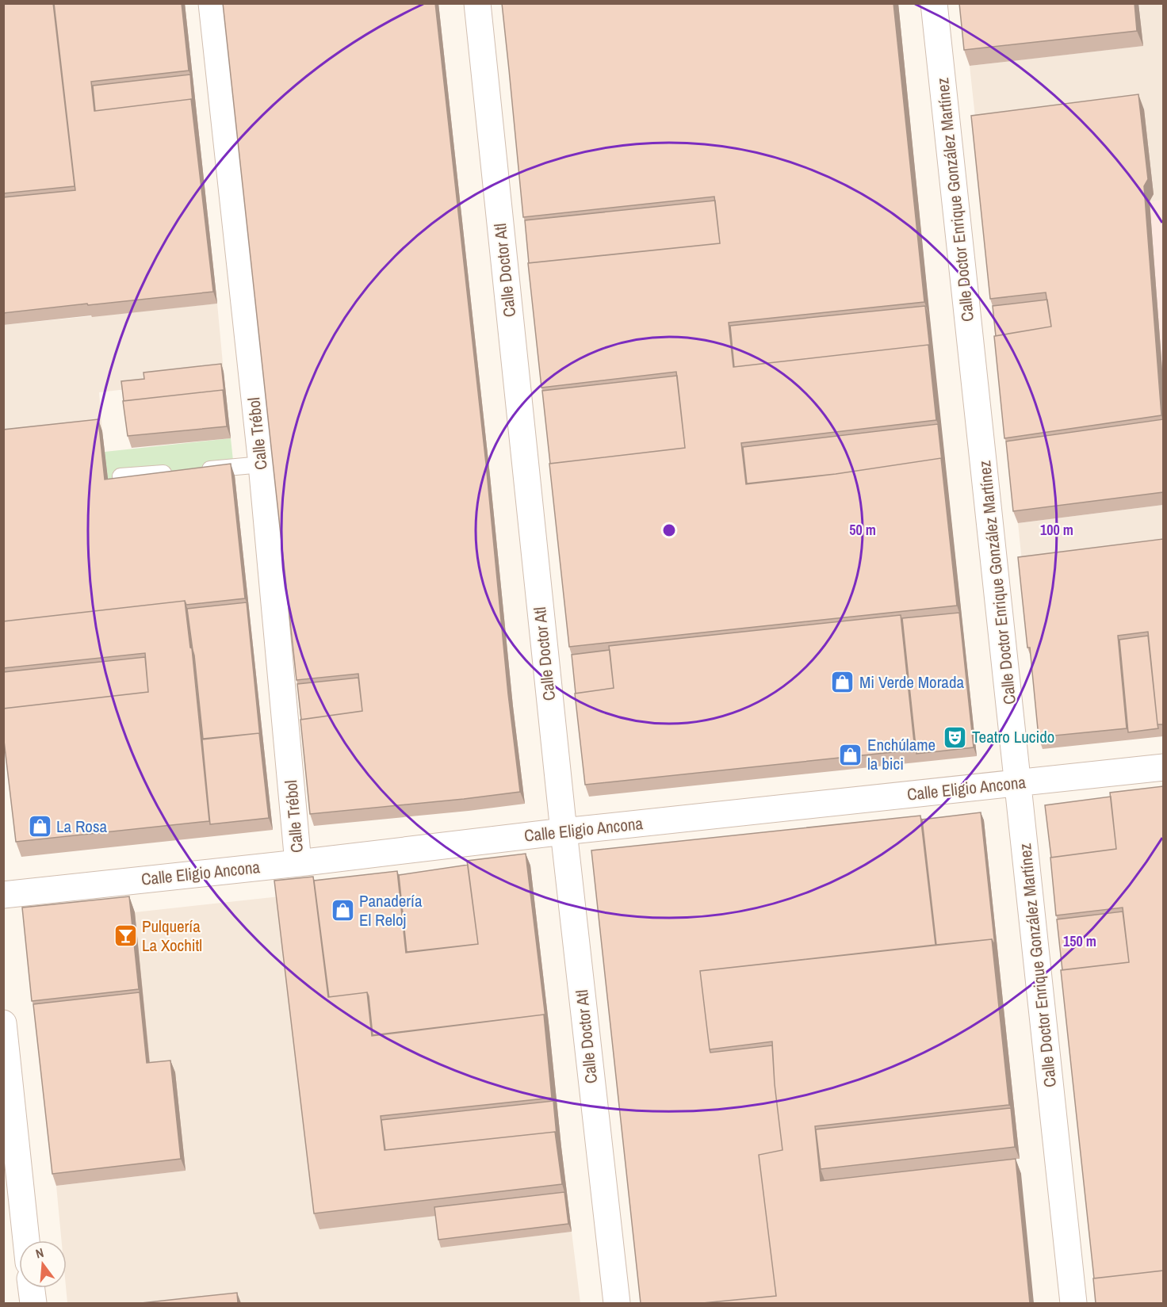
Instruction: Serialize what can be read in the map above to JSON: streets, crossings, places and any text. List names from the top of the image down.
{
  "streets": {
    "street": [
      "Calle Doctor Enrique González Martínez",
      "Calle Doctor Atl",
      "Calle Trébol",
      "Calle Eligio Ancona"
    ]
  },
  "crossings": [
    ["Calle Doctor Enrique González Martínez", "Calle Eligio Ancona"],
    ["Calle Doctor Atl", "Calle Eligio Ancona"],
    ["Calle Trébol", "Calle Eligio Ancona"]
  ],
  "places": {
    "shop": [
      "Mi Verde Morada",
      "Enchúlame la bici",
      "La Rosa",
      "Panadería El Reloj"
    ],
    "theatre": ["Teatro Lucido"],
    "bar": ["Pulquería La Xochitl"]
  },
  "north": "top",
  "rings": ["50 m", "100 m", "150 m"]
}
